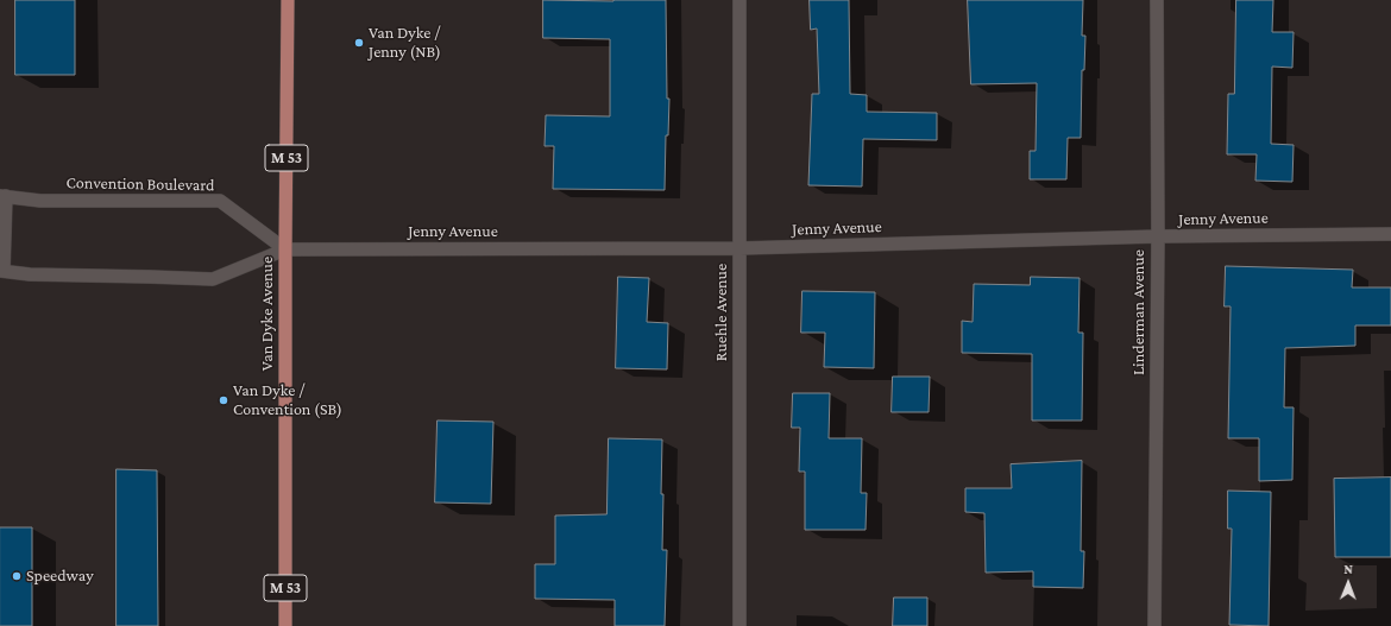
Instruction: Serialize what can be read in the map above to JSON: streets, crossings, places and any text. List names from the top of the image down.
{
  "streets": {
    "main road": ["M 53", "Van Dyke Avenue"],
    "street": [
      "Convention Boulevard",
      "Jenny Avenue",
      "Ruehle Avenue",
      "Linderman Avenue"
    ]
  },
  "crossings": [
    ["Convention Boulevard", "Jenny Avenue"],
    ["Convention Boulevard", "Van Dyke Avenue"],
    ["Jenny Avenue", "Ruehle Avenue"],
    ["Jenny Avenue", "Linderman Avenue"],
    ["Jenny Avenue", "Van Dyke Avenue"]
  ],
  "places": ["Van Dyke / Jenny (NB)", "Van Dyke / Convention (SB)", "Speedway"],
  "north": "top"
}
